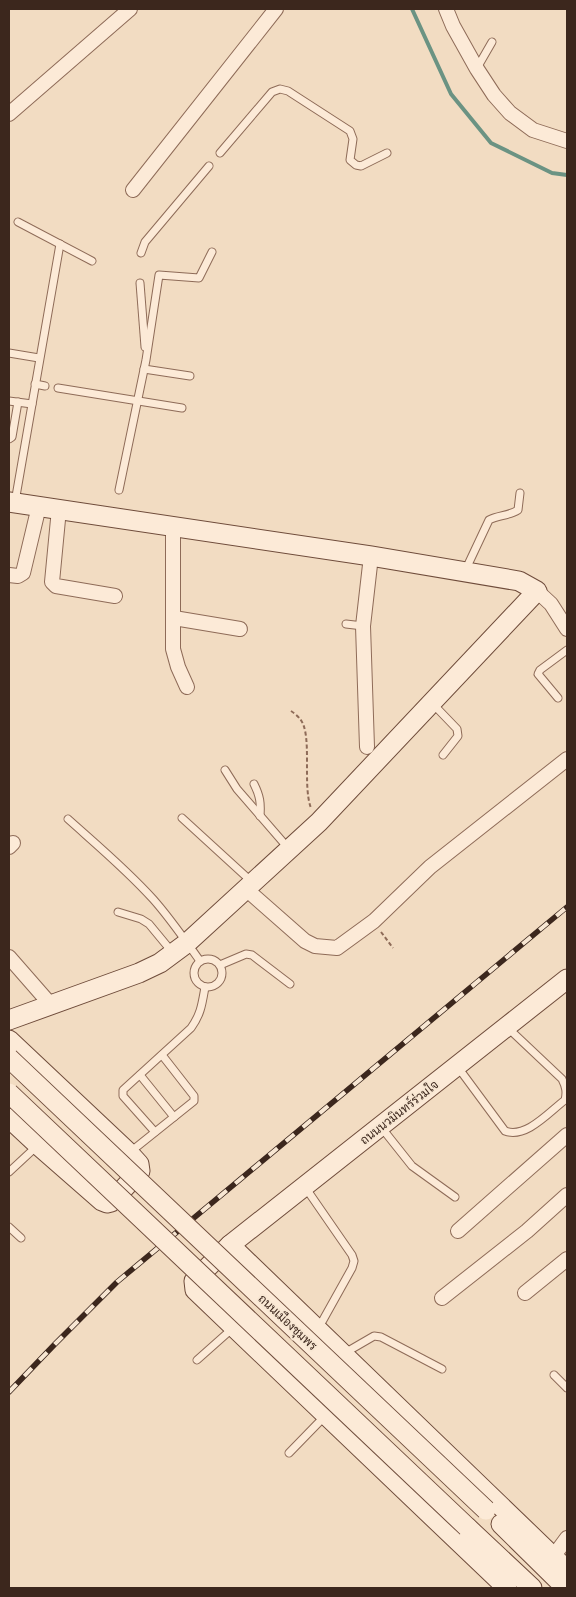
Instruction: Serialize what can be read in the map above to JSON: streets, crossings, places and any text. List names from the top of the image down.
{
  "streets": {
    "main road": ["ถนนนวมินทร์ร่วมใจ", "ถนนเมืองชุมพร"]
  }
}
